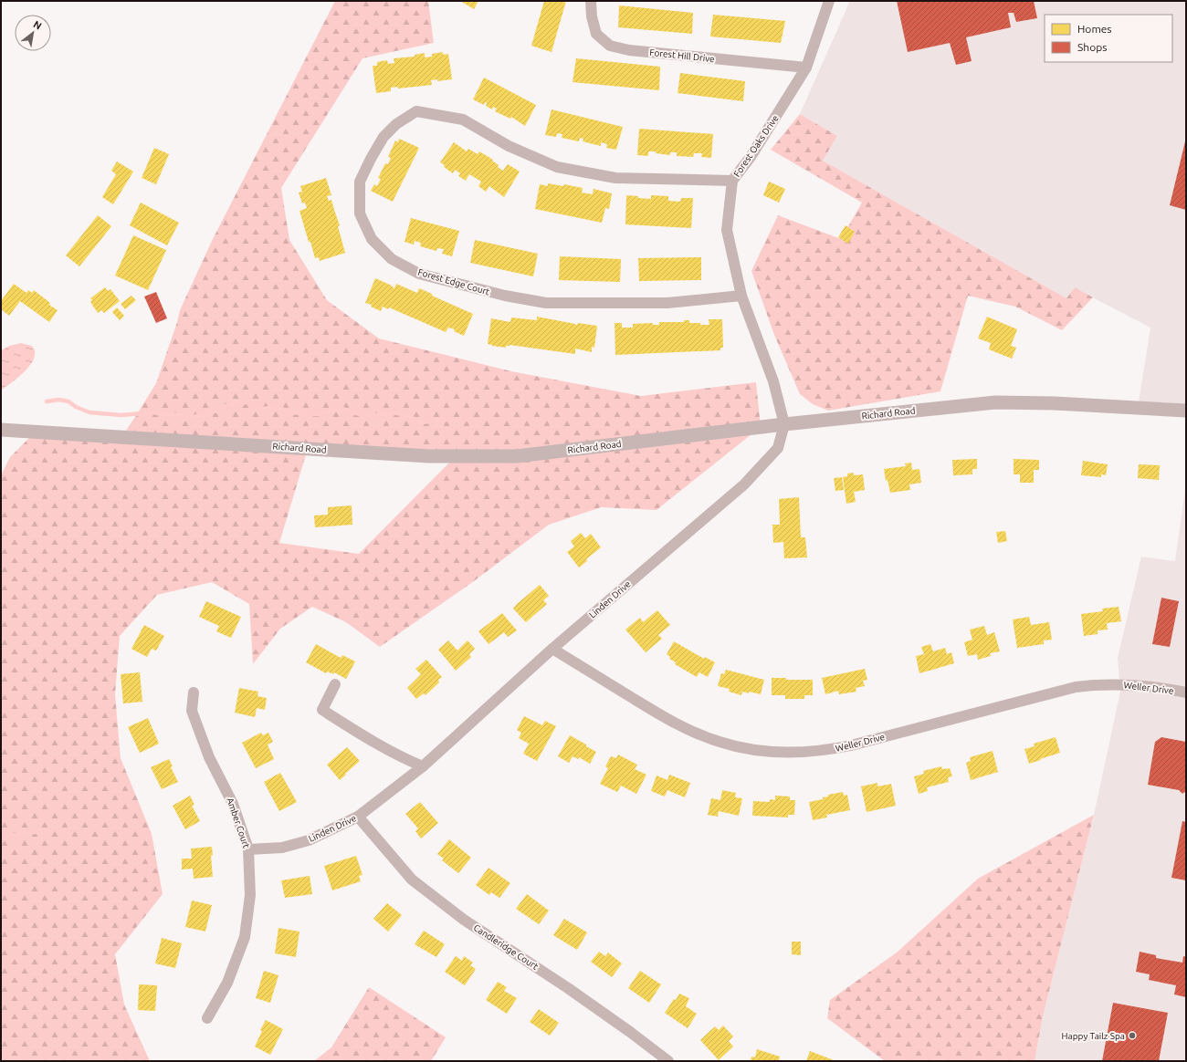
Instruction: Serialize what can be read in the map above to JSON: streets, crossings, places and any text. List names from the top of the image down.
{
  "streets": {
    "street": [
      "Forest Hill Drive",
      "Forest Oaks Drive",
      "Forest Edge Court",
      "Richard Road",
      "Linden Drive",
      "Weller Drive",
      "Amber Court",
      "Candleridge Court"
    ]
  },
  "crossings": [
    ["Forest Hill Drive", "Forest Oaks Drive"],
    ["Forest Oaks Drive", "Forest Edge Court"],
    ["Forest Oaks Drive", "Richard Road"],
    ["Forest Oaks Drive", "Linden Drive"],
    ["Richard Road", "Linden Drive"],
    ["Linden Drive", "Weller Drive"],
    ["Linden Drive", "Amber Court"],
    ["Linden Drive", "Candleridge Court"]
  ],
  "places": ["Happy Tailz Spa"],
  "legend": ["Homes", "Shops"],
  "north": "top right"
}
